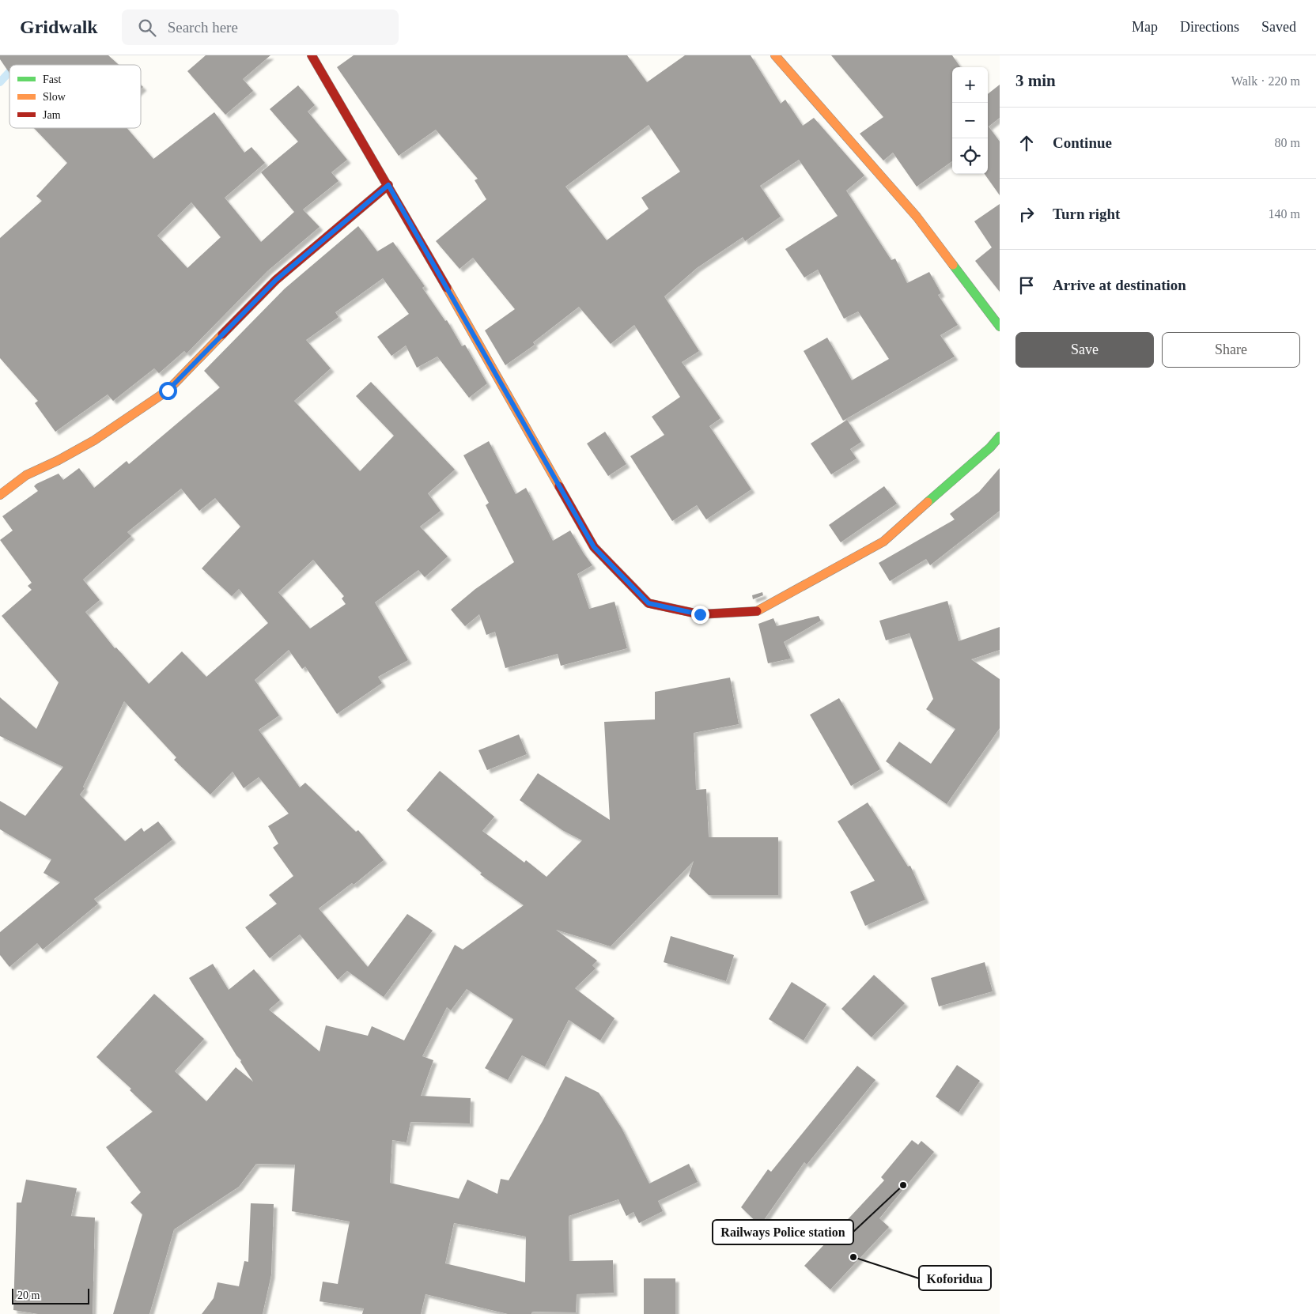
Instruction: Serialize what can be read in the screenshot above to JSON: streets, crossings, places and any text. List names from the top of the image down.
{
  "places": ["Railways Police station", "Koforidua"],
  "legend": ["Fast", "Slow", "Jam"],
  "scale_bar": "20 m",
  "page": {
    "header": "Gridwalk",
    "search": "Search here",
    "nav": ["Map", "Directions", "Saved"],
    "heading": ["3 min", "Walk · 220 m"],
    "map_buttons": ["+", "−"],
    "list": [
      ["Continue", "80 m"],
      ["Turn right", "140 m"],
      "Arrive at destination"
    ],
    "buttons": ["Save", "Share"],
    "scale": "20 m"
  }
}
